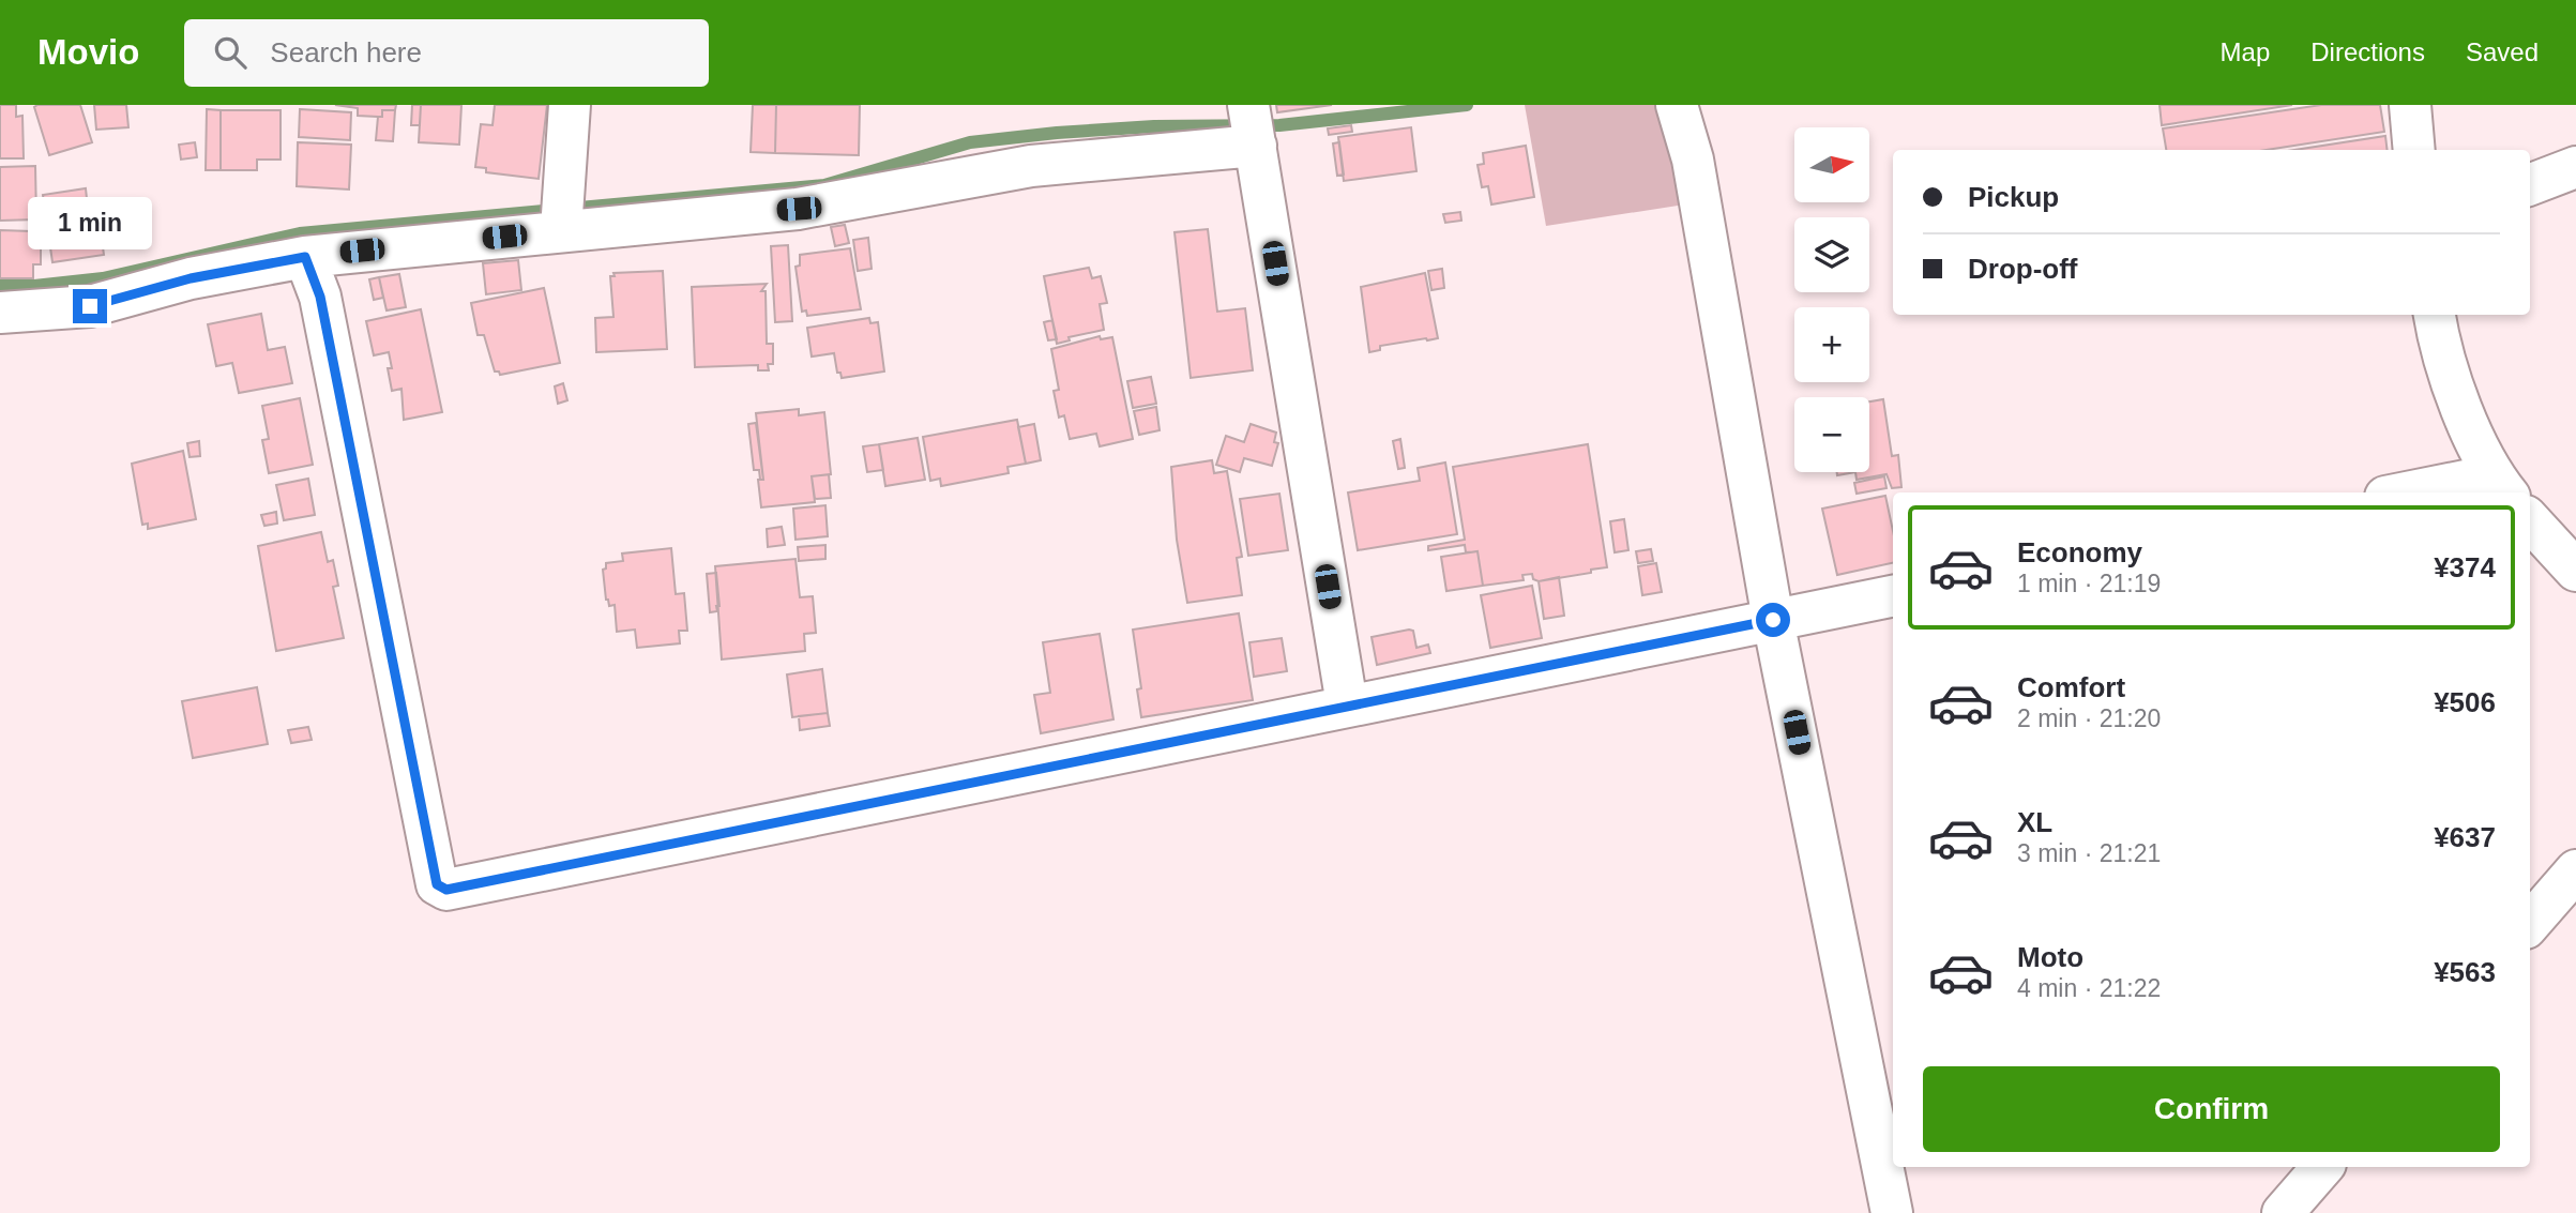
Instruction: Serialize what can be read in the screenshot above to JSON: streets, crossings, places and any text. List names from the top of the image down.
{
  "north": "right",
  "page": {
    "header": "Movio",
    "search": "Search here",
    "nav": ["Map", "Directions", "Saved"],
    "map_buttons": ["+", "−"],
    "banner": ["Pickup", "Drop-off"],
    "bubble": "1 min",
    "list": [
      {
        "name": "Economy",
        "note": "1 min · 21:19",
        "value": "¥374"
      },
      {
        "name": "Comfort",
        "note": "2 min · 21:20",
        "value": "¥506"
      },
      {
        "name": "XL",
        "note": "3 min · 21:21",
        "value": "¥637"
      },
      {
        "name": "Moto",
        "note": "4 min · 21:22",
        "value": "¥563"
      }
    ],
    "buttons": "Confirm"
  }
}
